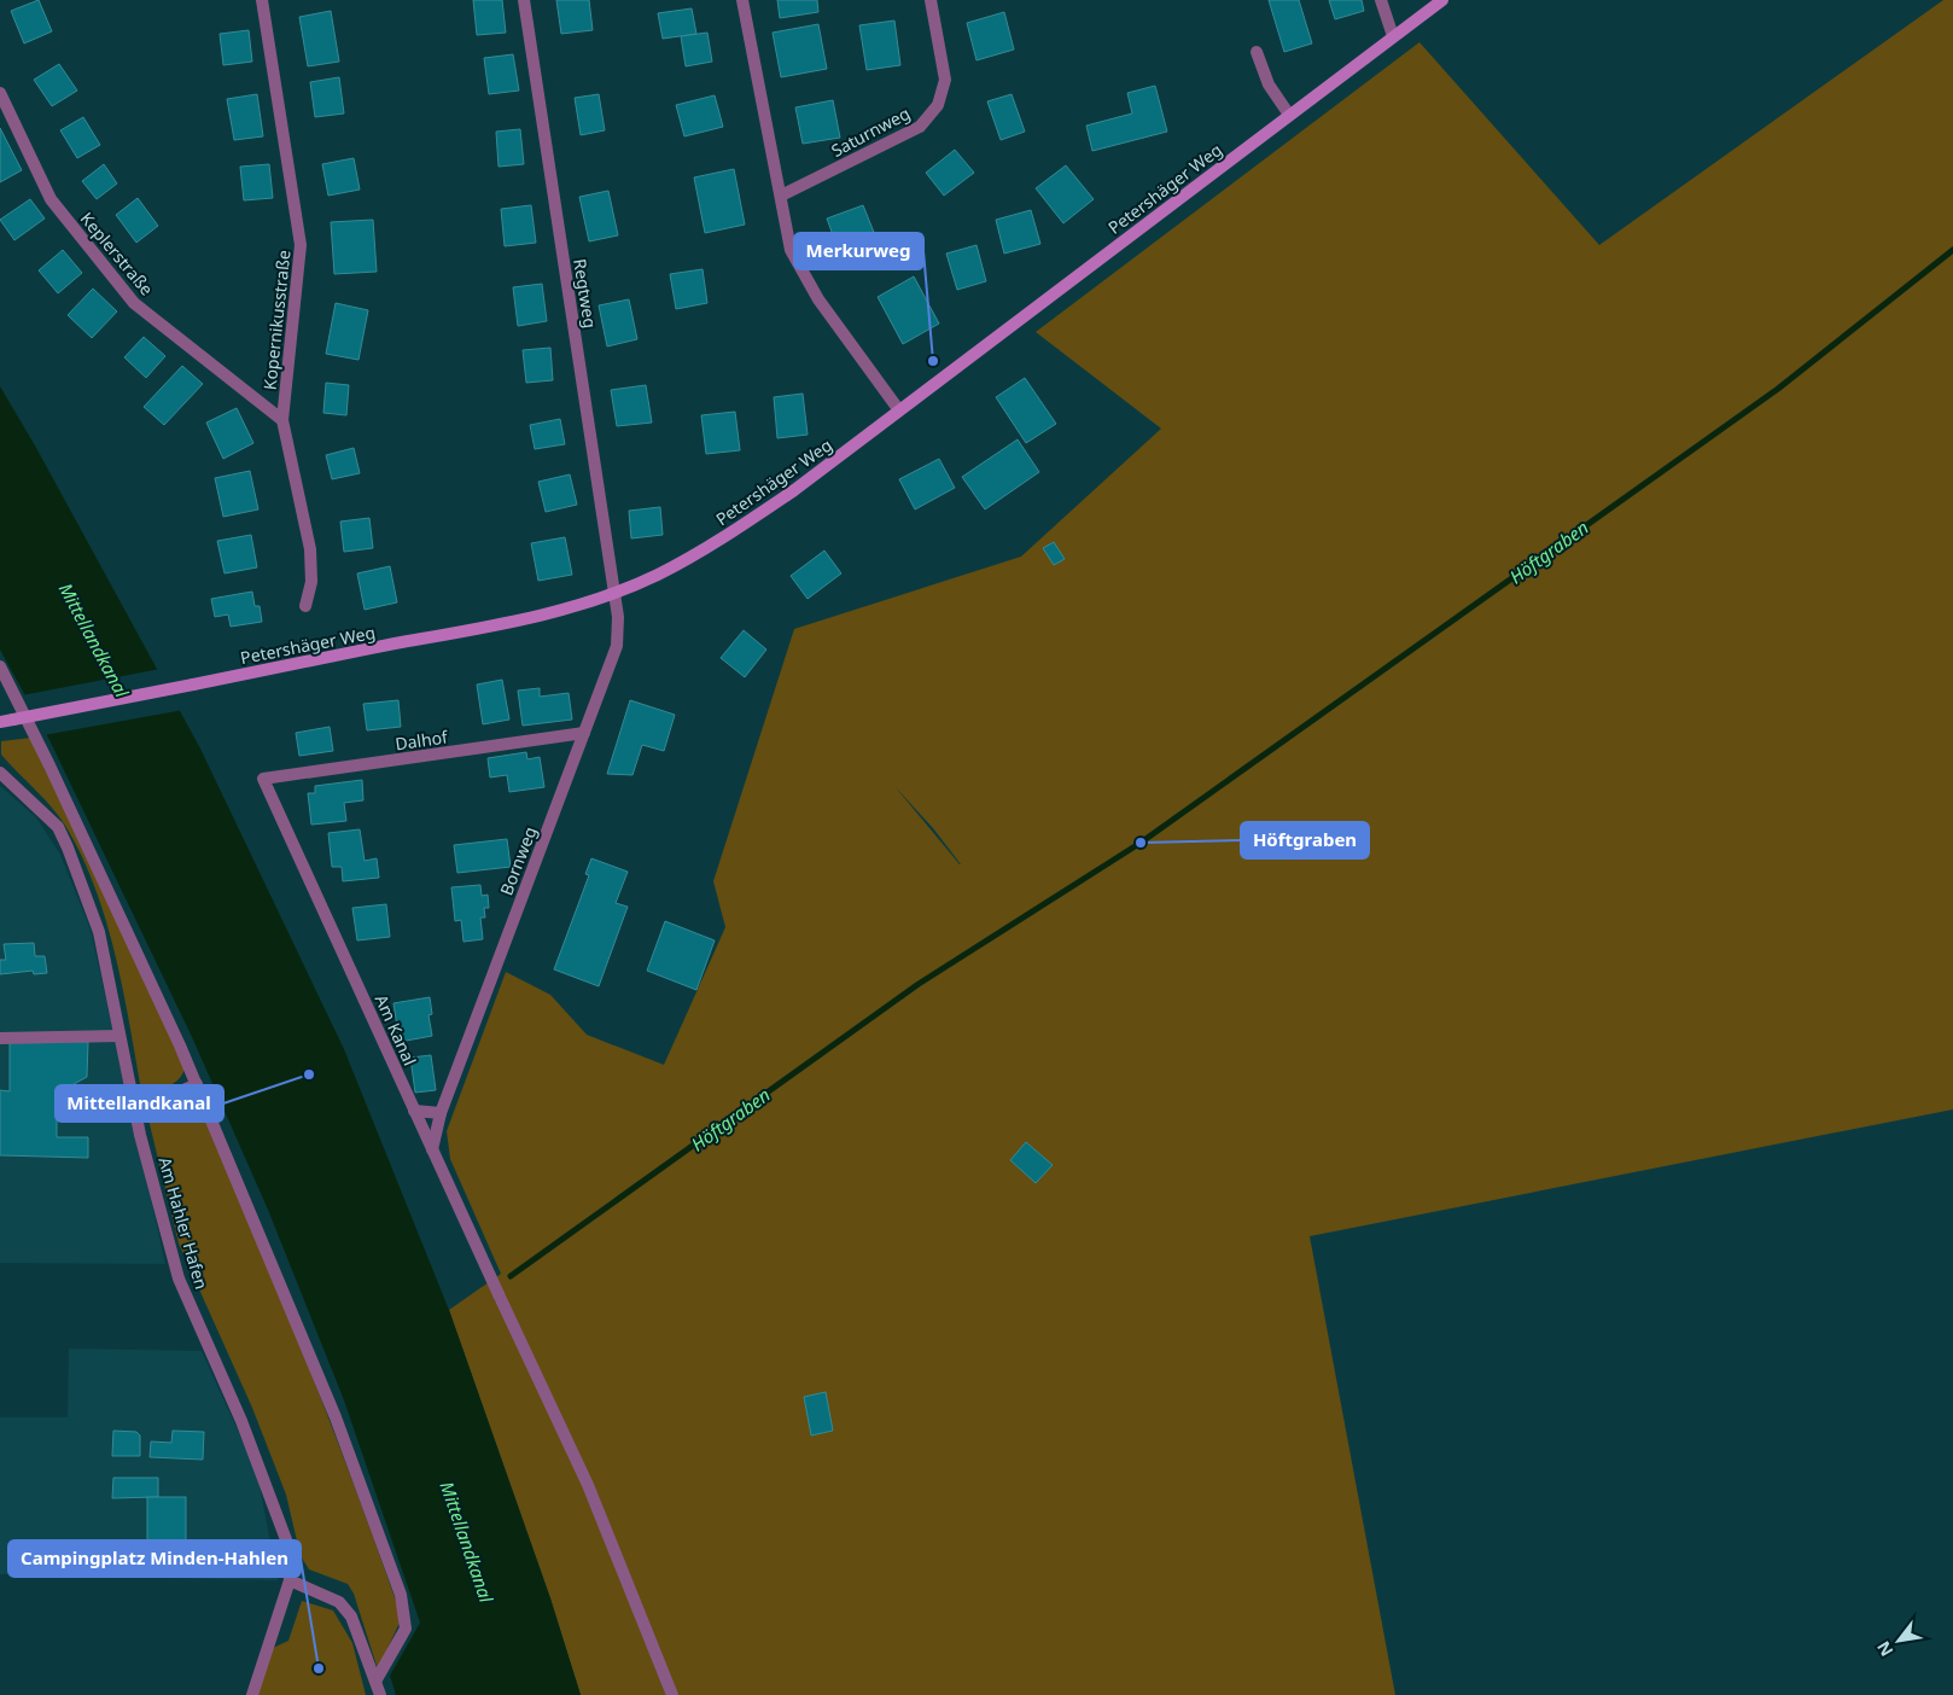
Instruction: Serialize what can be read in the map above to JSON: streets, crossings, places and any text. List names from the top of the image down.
{
  "streets": {
    "street": [
      "Saturnweg",
      "Petershäger Weg",
      "Keplerstraße",
      "Regtweg",
      "Kopernikusstraße",
      "Dalhof",
      "Bornweg",
      "Am Kanal",
      "Am Hahler Hafen"
    ]
  },
  "crossings": [
    ["Petershäger Weg", "Regtweg"],
    ["Petershäger Weg", "Bornweg"],
    ["Keplerstraße", "Kopernikusstraße"],
    ["Regtweg", "Bornweg"],
    ["Dalhof", "Bornweg"],
    ["Dalhof", "Am Kanal"],
    ["Bornweg", "Am Kanal"]
  ],
  "water": ["Höftgraben", "Mittellandkanal"],
  "places": [
    "Merkurweg",
    "Höftgraben",
    "Mittellandkanal",
    "Campingplatz Minden-Hahlen"
  ],
  "north": "bottom left"
}
